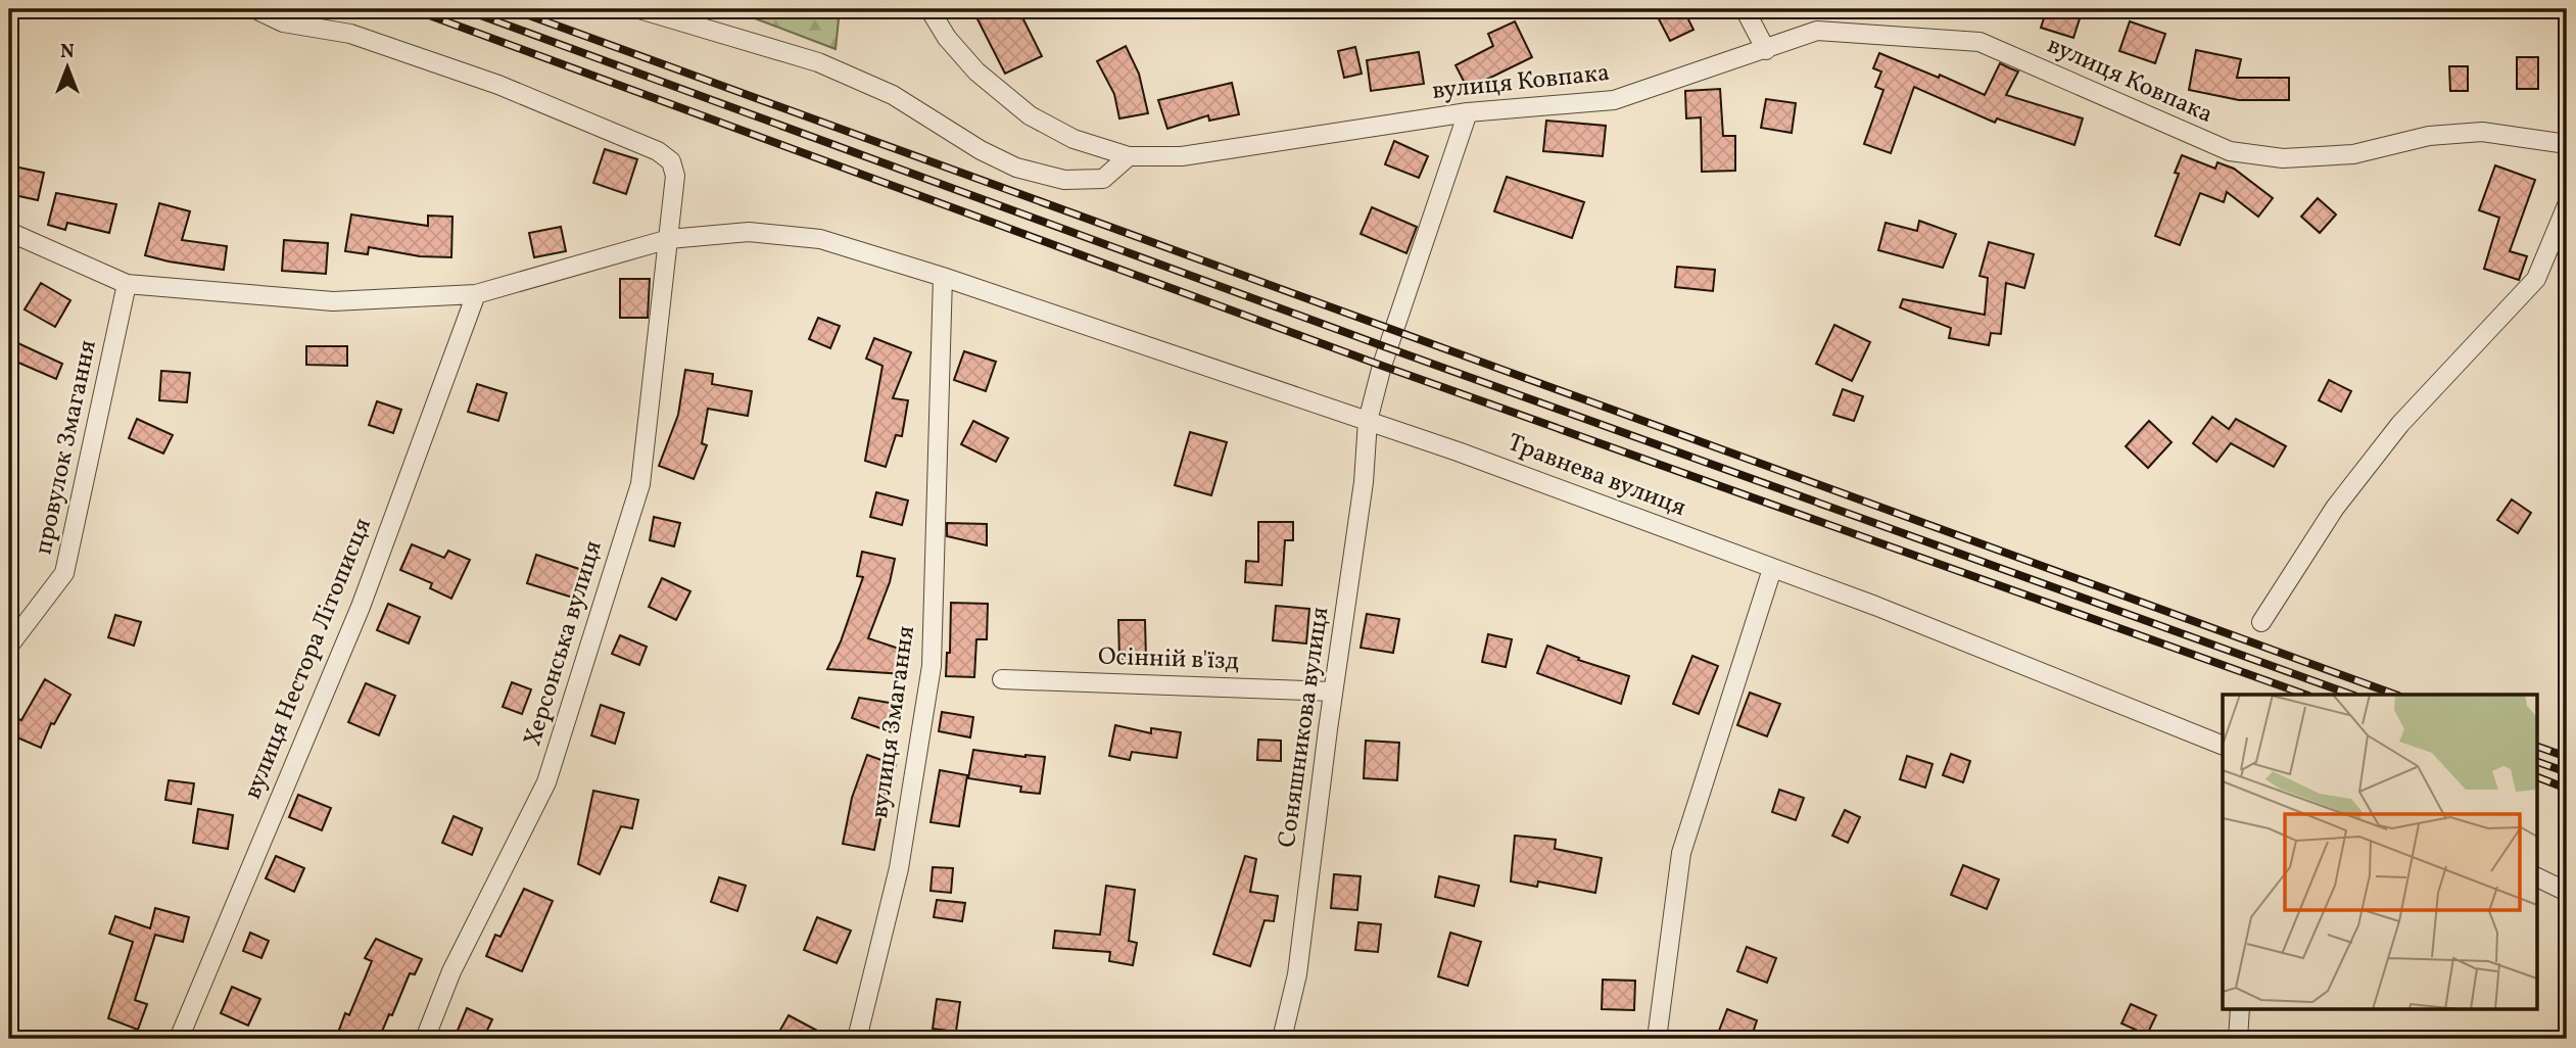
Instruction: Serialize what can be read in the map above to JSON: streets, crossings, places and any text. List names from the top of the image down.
{
  "streets": {
    "street": [
      "вулиця Ковпака",
      "провулок Змагання",
      "Травнева вулиця",
      "Херсонська вулиця",
      "вулиця Нестора Літописця",
      "Осінній в'їзд",
      "вулиця Змагання",
      "Соняшникова вулиця"
    ]
  },
  "crossings": [
    ["вулиця Ковпака", "Соняшникова вулиця"],
    ["провулок Змагання", "Травнева вулиця"],
    ["Травнева вулиця", "Херсонська вулиця"],
    ["Травнева вулиця", "вулиця Нестора Літописця"],
    ["Травнева вулиця", "вулиця Змагання"],
    ["Травнева вулиця", "Соняшникова вулиця"],
    ["Осінній в'їзд", "Соняшникова вулиця"]
  ],
  "north": "top"
}
